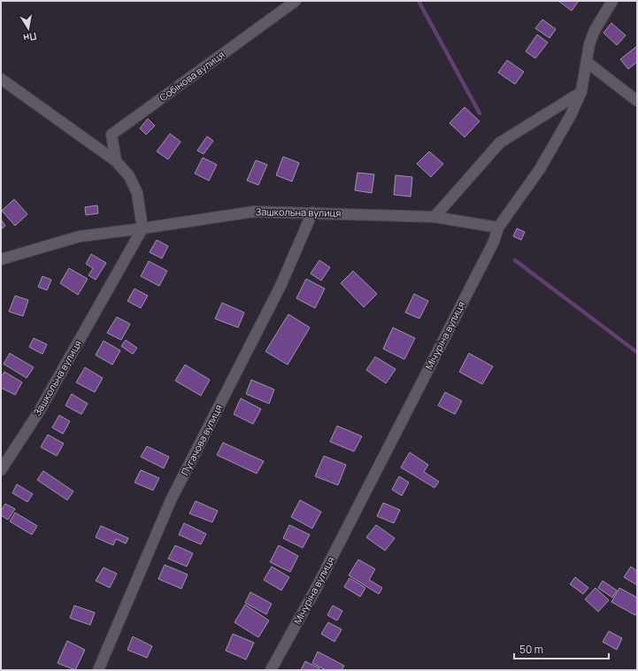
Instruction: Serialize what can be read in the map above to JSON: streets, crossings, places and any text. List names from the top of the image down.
{
  "streets": {
    "street": [
      "Собінова вулиця",
      "Зашкольна вулиця",
      "Мічуріна вулиця",
      "Пугачова вулиця"
    ]
  },
  "crossings": [
    ["Зашкольна вулиця", "Мічуріна вулиця"],
    ["Зашкольна вулиця", "Пугачова вулиця"]
  ],
  "scale_bar": "50 m",
  "north": "bottom"
}
